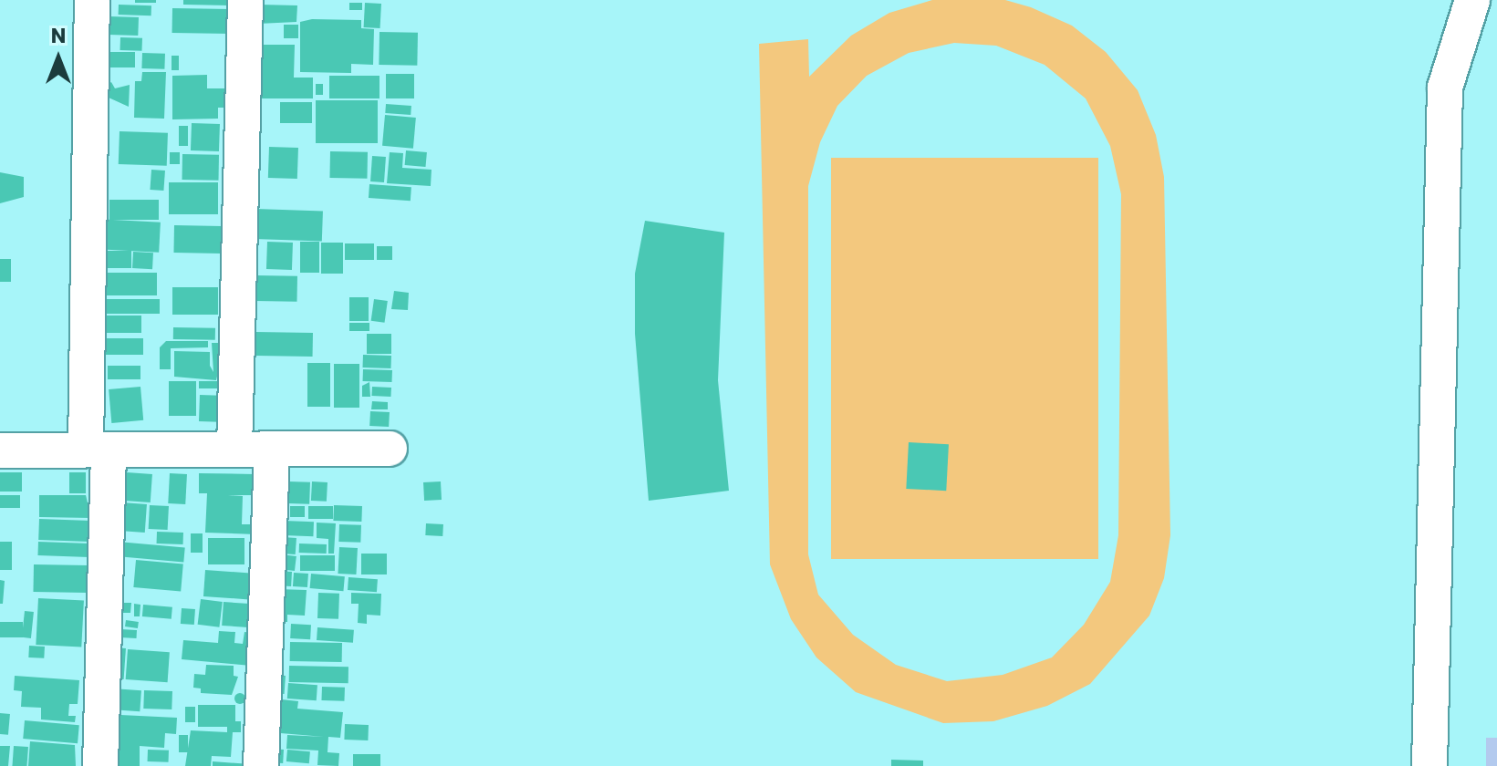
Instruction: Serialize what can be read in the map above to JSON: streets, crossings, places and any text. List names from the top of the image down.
{
  "north": "top"
}
